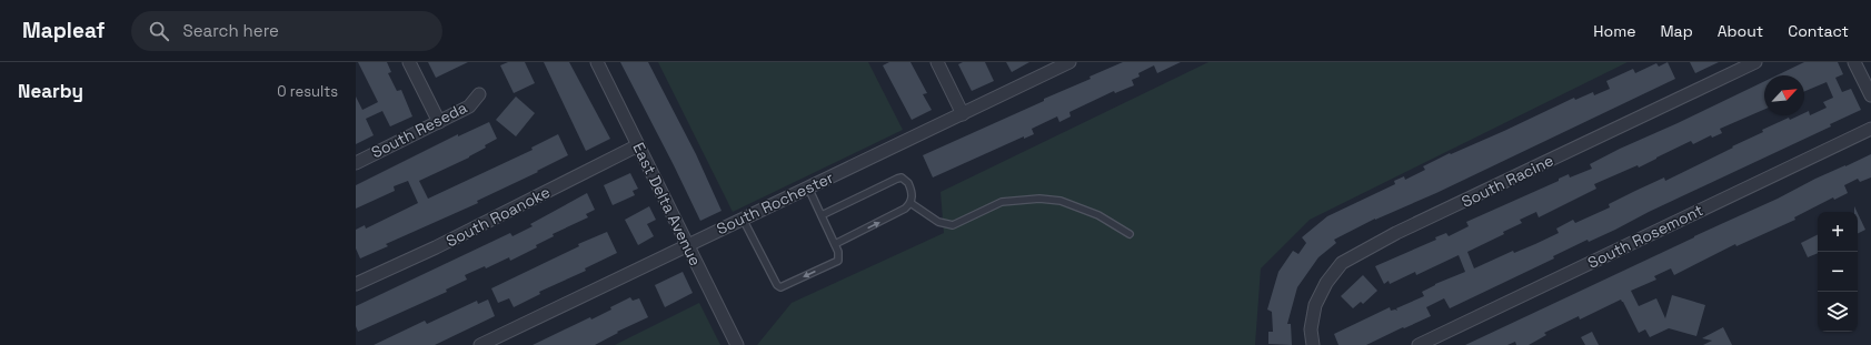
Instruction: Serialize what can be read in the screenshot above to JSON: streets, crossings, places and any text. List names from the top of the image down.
{
  "streets": {
    "street": [
      "South Reseda",
      "South Racine",
      "South Rochester",
      "East Delta Avenue",
      "South Roanoke",
      "South Rosemont"
    ]
  },
  "crossings": [
    ["South Rochester", "East Delta Avenue"],
    ["East Delta Avenue", "South Roanoke"]
  ],
  "north": "top right",
  "page": {
    "header": "Mapleaf",
    "search": "Search here",
    "nav": [
      "Home",
      "Map",
      "About",
      "Contact"
    ],
    "heading": ["Nearby", "0 results"],
    "map_buttons": ["+", "−"]
  }
}
